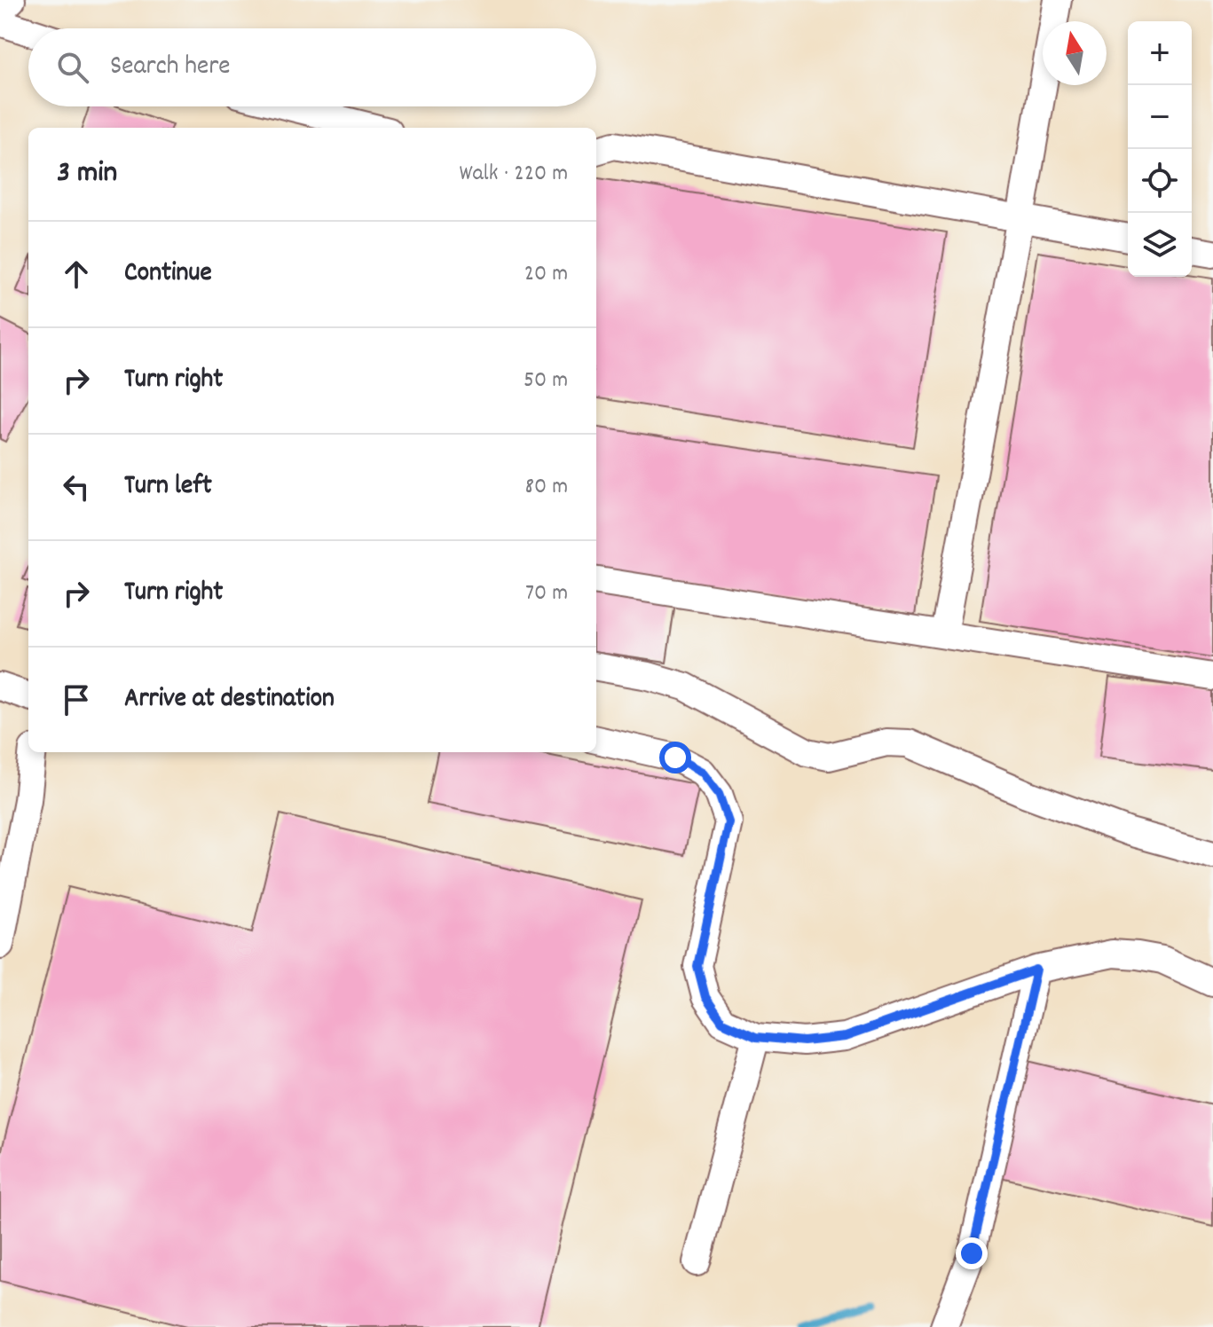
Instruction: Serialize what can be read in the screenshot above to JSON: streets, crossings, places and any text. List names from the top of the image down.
{
  "north": "top",
  "page": {
    "map_buttons": ["+", "−"],
    "search": "Search here",
    "heading": ["3 min", "Walk · 220 m"],
    "list": [
      ["Continue", "20 m"],
      ["Turn right", "50 m"],
      ["Turn left", "80 m"],
      ["Turn right", "70 m"],
      "Arrive at destination"
    ]
  }
}
